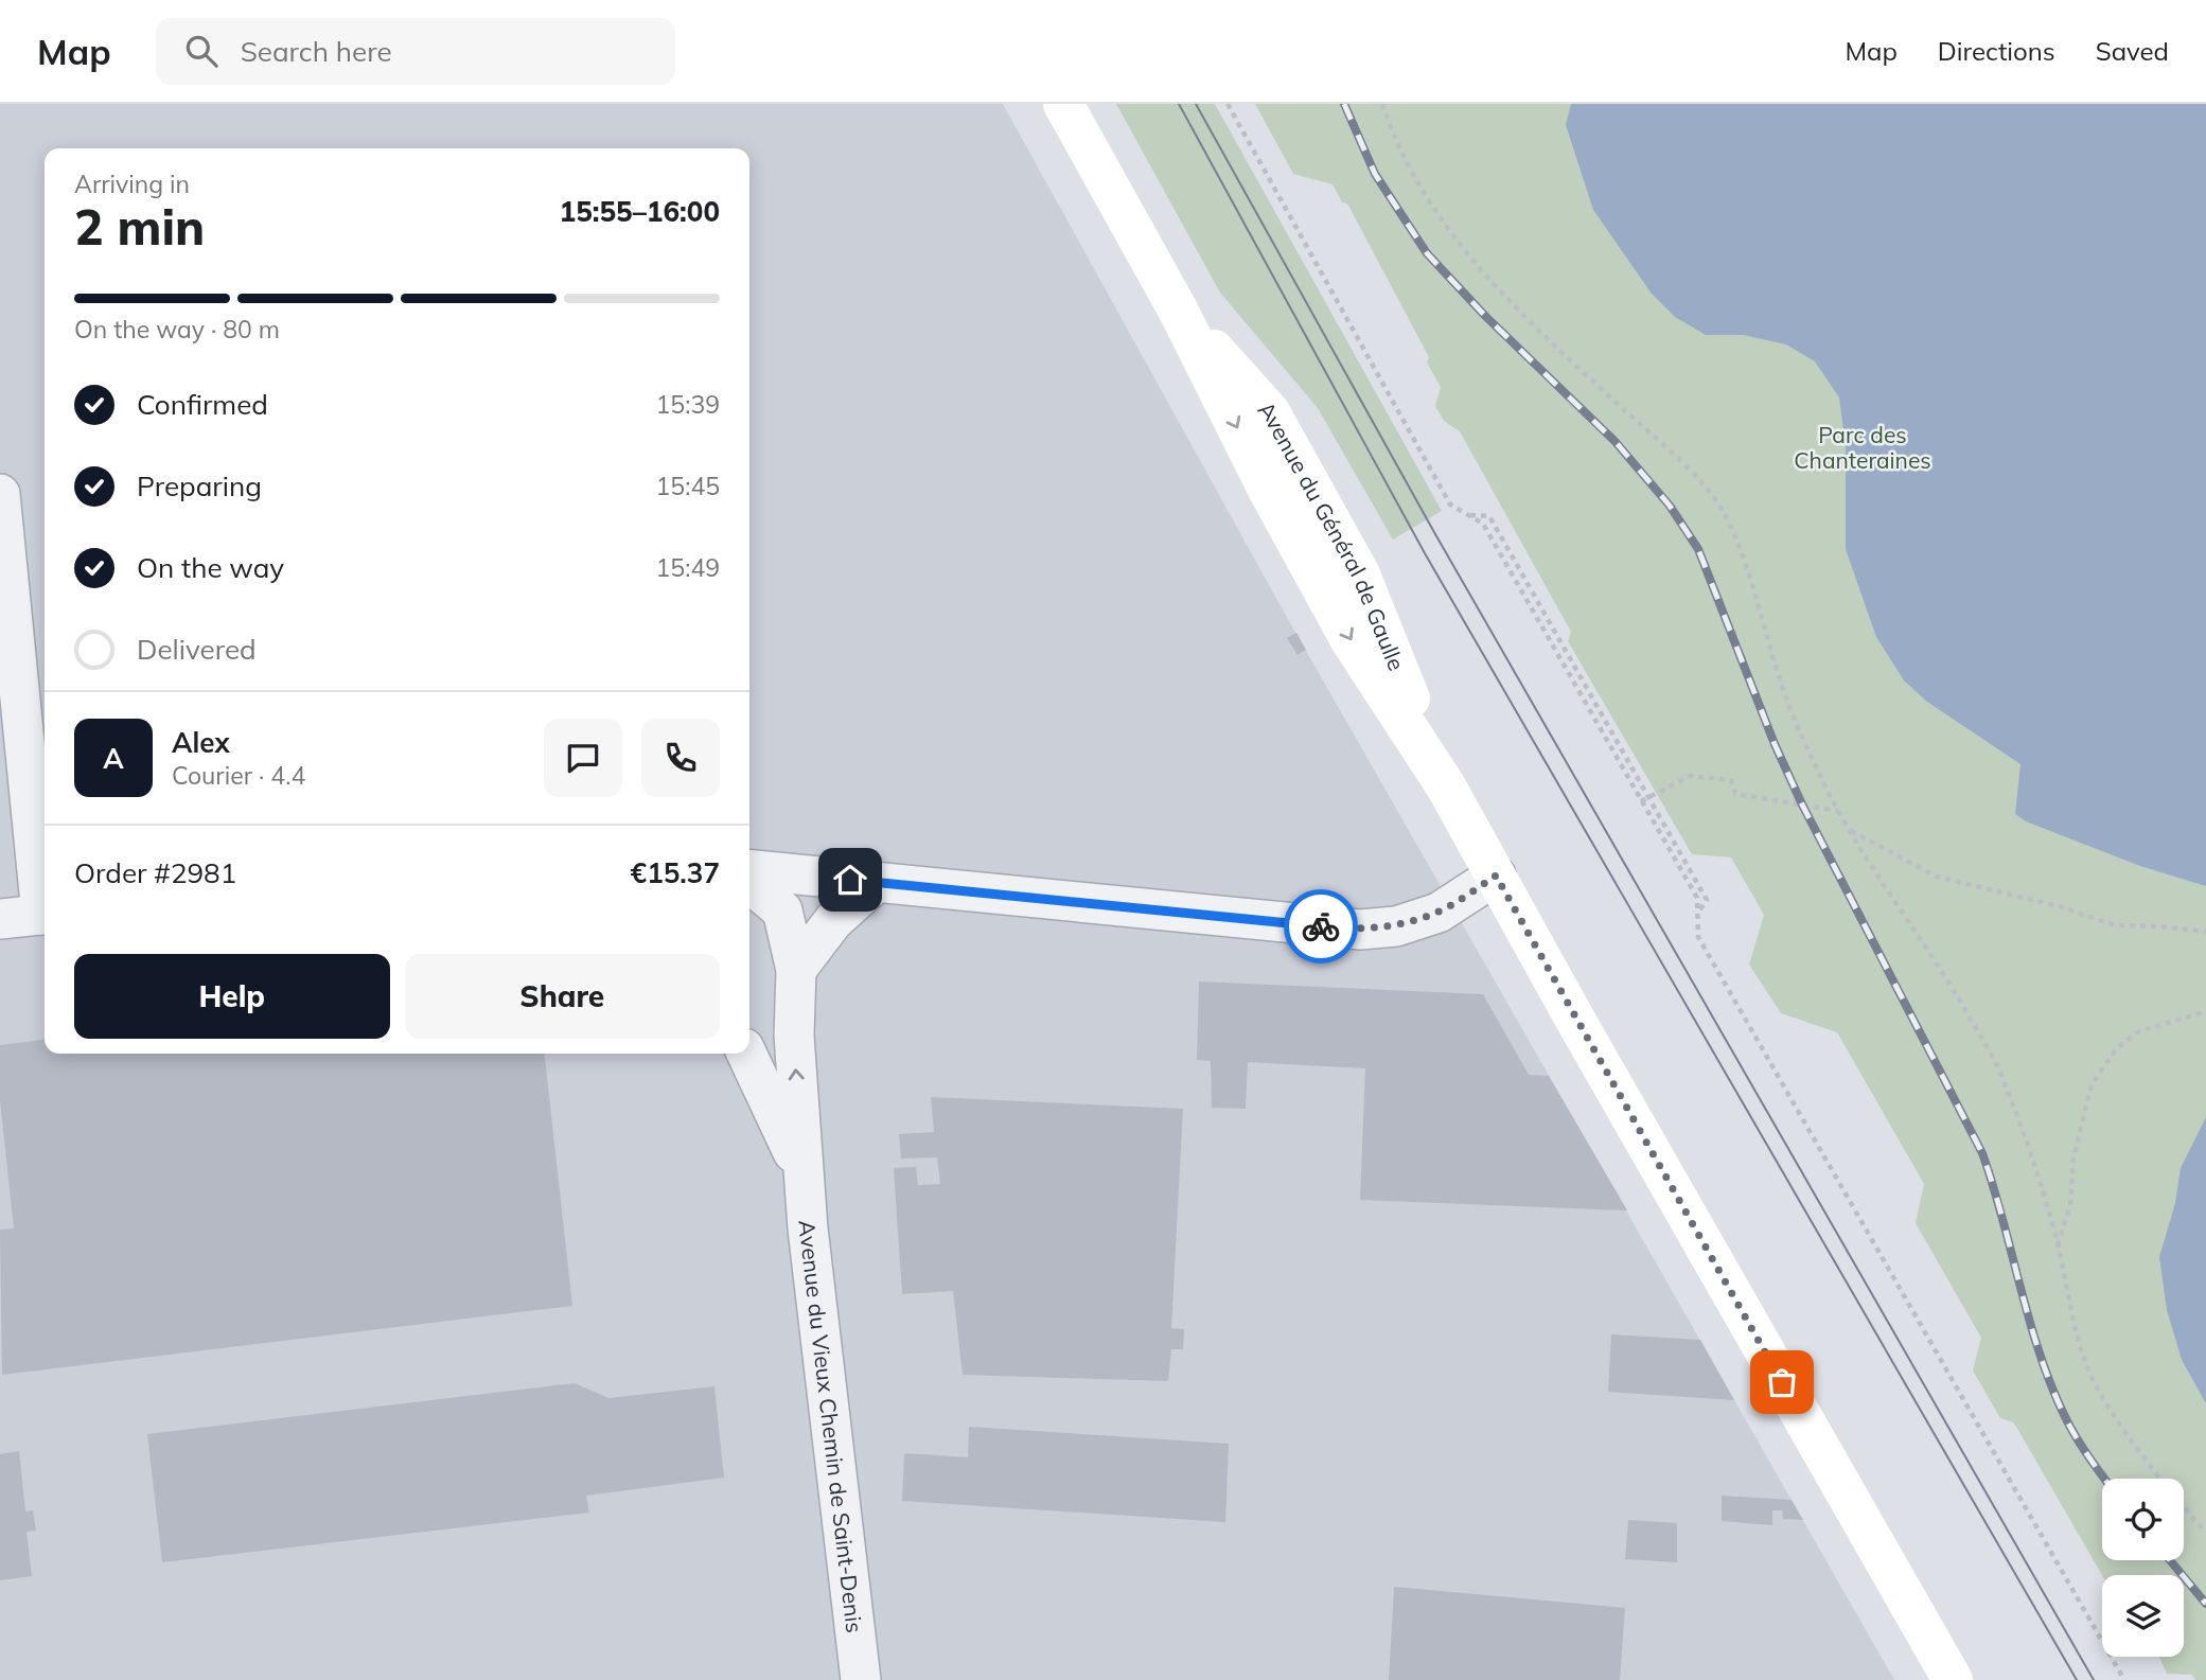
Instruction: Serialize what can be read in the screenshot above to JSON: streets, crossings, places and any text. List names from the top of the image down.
{
  "streets": {
    "main road": ["Avenue du Général de Gaulle"],
    "street": ["Avenue du Vieux Chemin de Saint-Denis"]
  },
  "parks": ["Parc des Chanteraines"],
  "page": {
    "header": "Map",
    "search": "Search here",
    "nav": ["Map", "Directions", "Saved"],
    "heading": ["2 min", "Arriving in", "15:55–16:00"],
    "panel": [
      "Alex",
      "Courier · 4.4",
      "Order #2981",
      "€15.37"
    ],
    "bar": "On the way · 80 m",
    "list": [
      ["Confirmed", "15:39"],
      ["Preparing", "15:45"],
      ["On the way", "15:49"],
      "Delivered"
    ],
    "round": "A",
    "buttons": ["Help", "Share"]
  }
}
